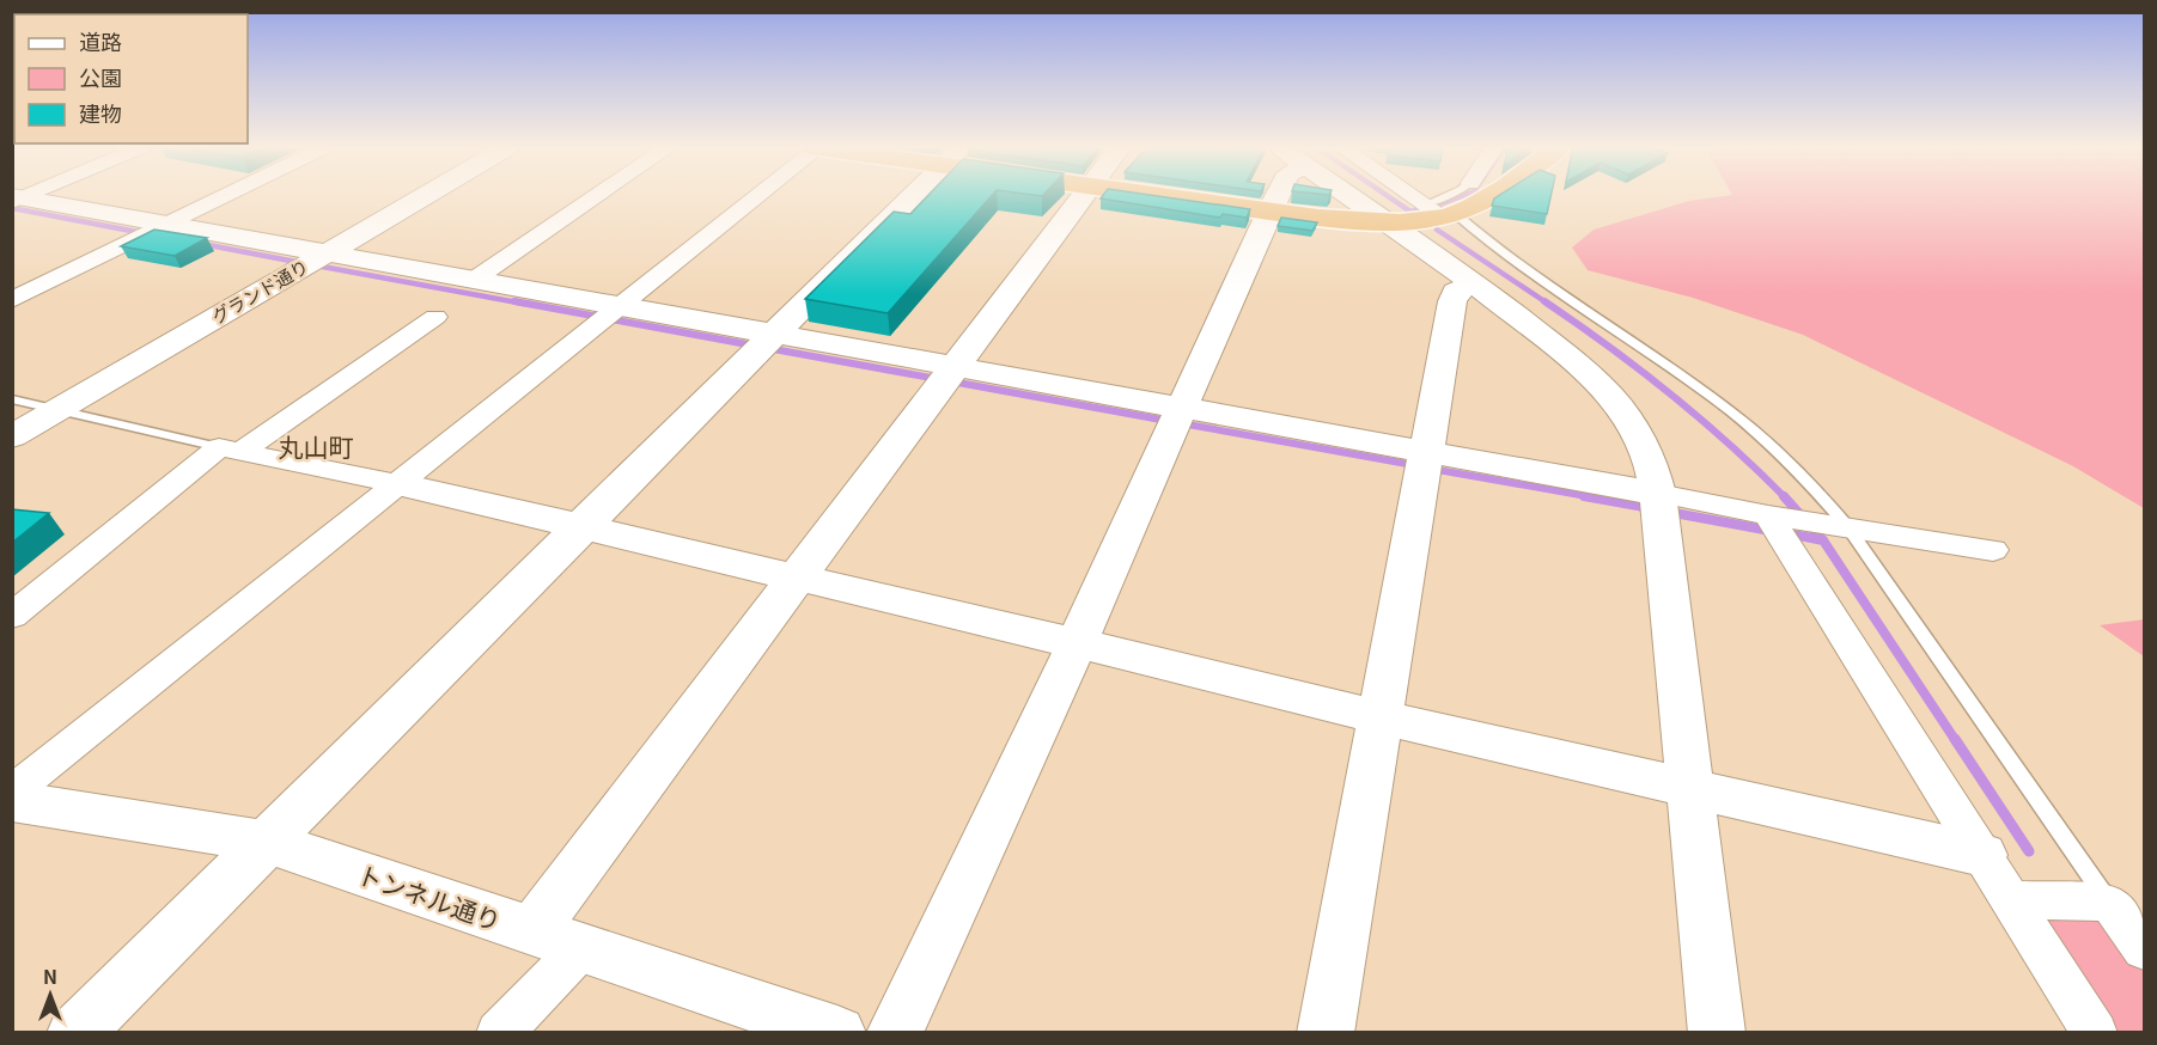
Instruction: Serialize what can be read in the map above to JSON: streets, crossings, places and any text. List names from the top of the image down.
{
  "streets": {
    "street": ["グランド通り", "トンネル通り"]
  },
  "districts": ["丸山町"],
  "legend": ["道路", "公園", "建物"],
  "north": "top"
}
